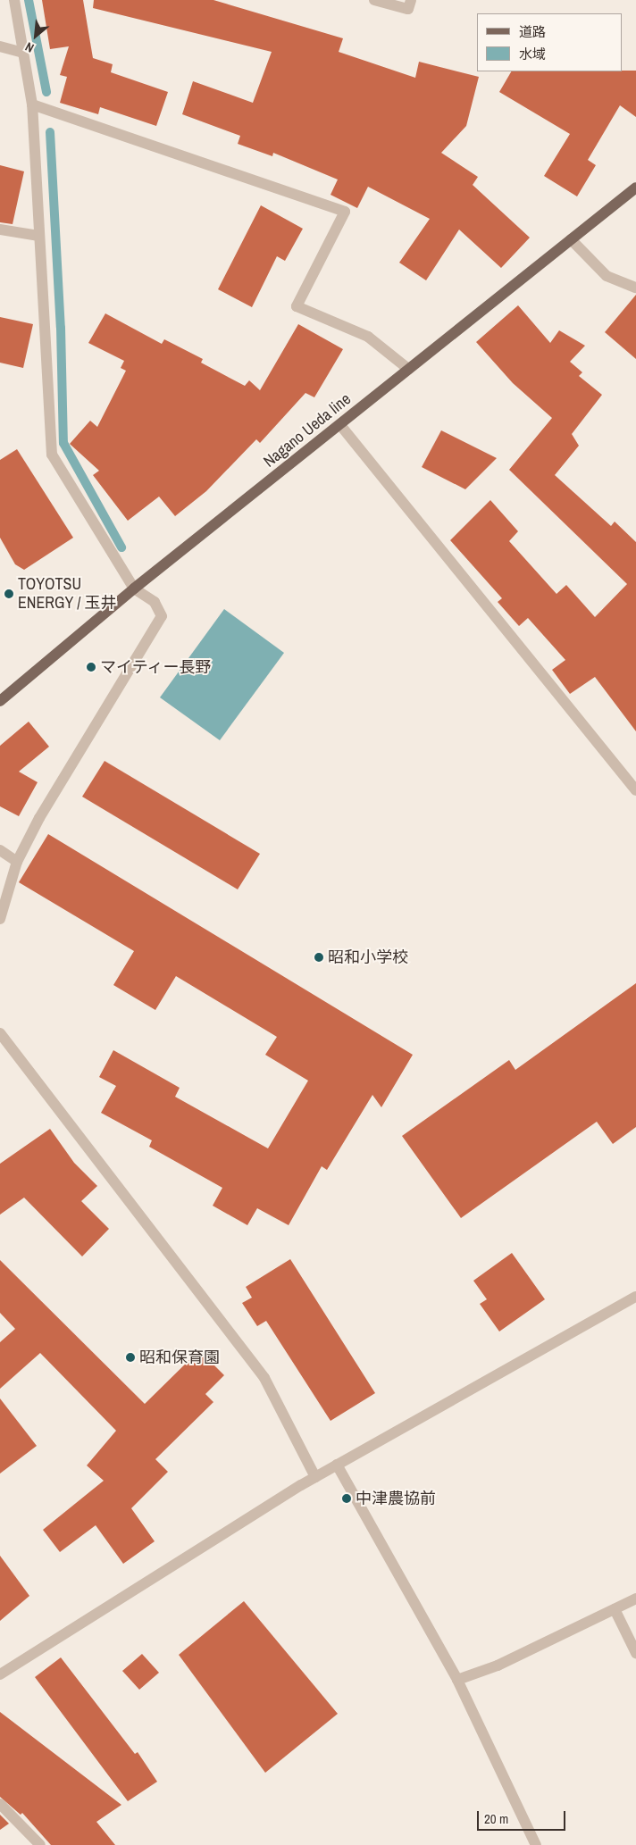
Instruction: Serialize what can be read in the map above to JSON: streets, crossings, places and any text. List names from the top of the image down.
{
  "streets": {
    "main road": ["Nagano Ueda line"]
  },
  "places": [
    "TOYOTSU ENERGY / 玉井",
    "マイティー長野",
    "昭和小学校",
    "昭和保育園",
    "中津農協前"
  ],
  "legend": ["道路", "水域"],
  "scale_bar": "20 m",
  "north": "bottom left"
}
